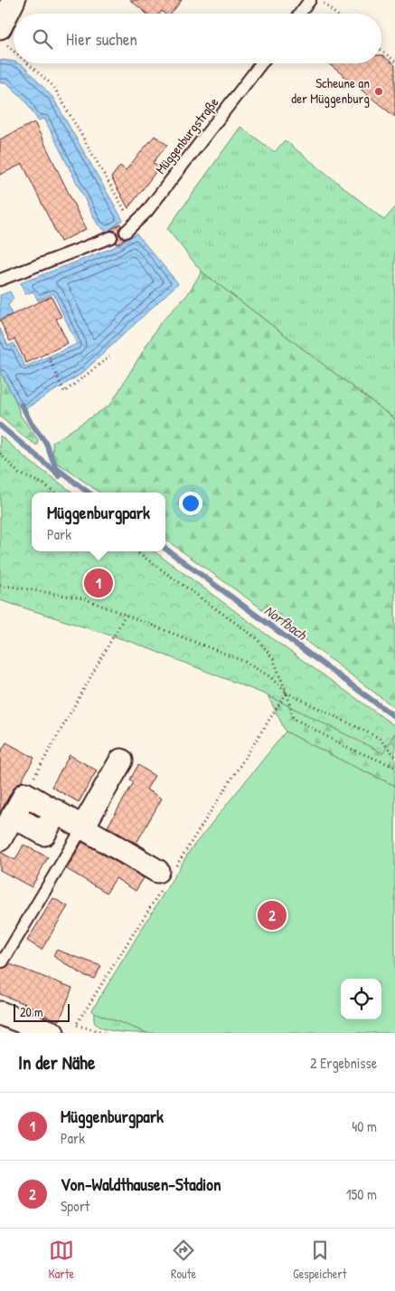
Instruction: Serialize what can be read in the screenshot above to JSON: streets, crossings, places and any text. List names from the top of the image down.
{
  "streets": {
    "lane": ["Müggenburgstraße"]
  },
  "water": ["Norfbach"],
  "places": ["Scheune an der Müggenburg"],
  "scale_bar": "20 m",
  "page": {
    "search": "Hier suchen",
    "popup": ["Müggenburgpark", "Park"],
    "pins": ["1", "2"],
    "scale": "20 m",
    "heading": ["In der Nähe", "2 Ergebnisse"],
    "list": [
      {
        "mark": "1",
        "name": "Müggenburgpark",
        "note": "Park",
        "value": "40 m"
      },
      {
        "mark": "2",
        "name": "Von-Waldthausen-Stadion",
        "note": "Sport",
        "value": "150 m"
      }
    ],
    "nav": ["Karte", "Route", "Gespeichert"]
  }
}
